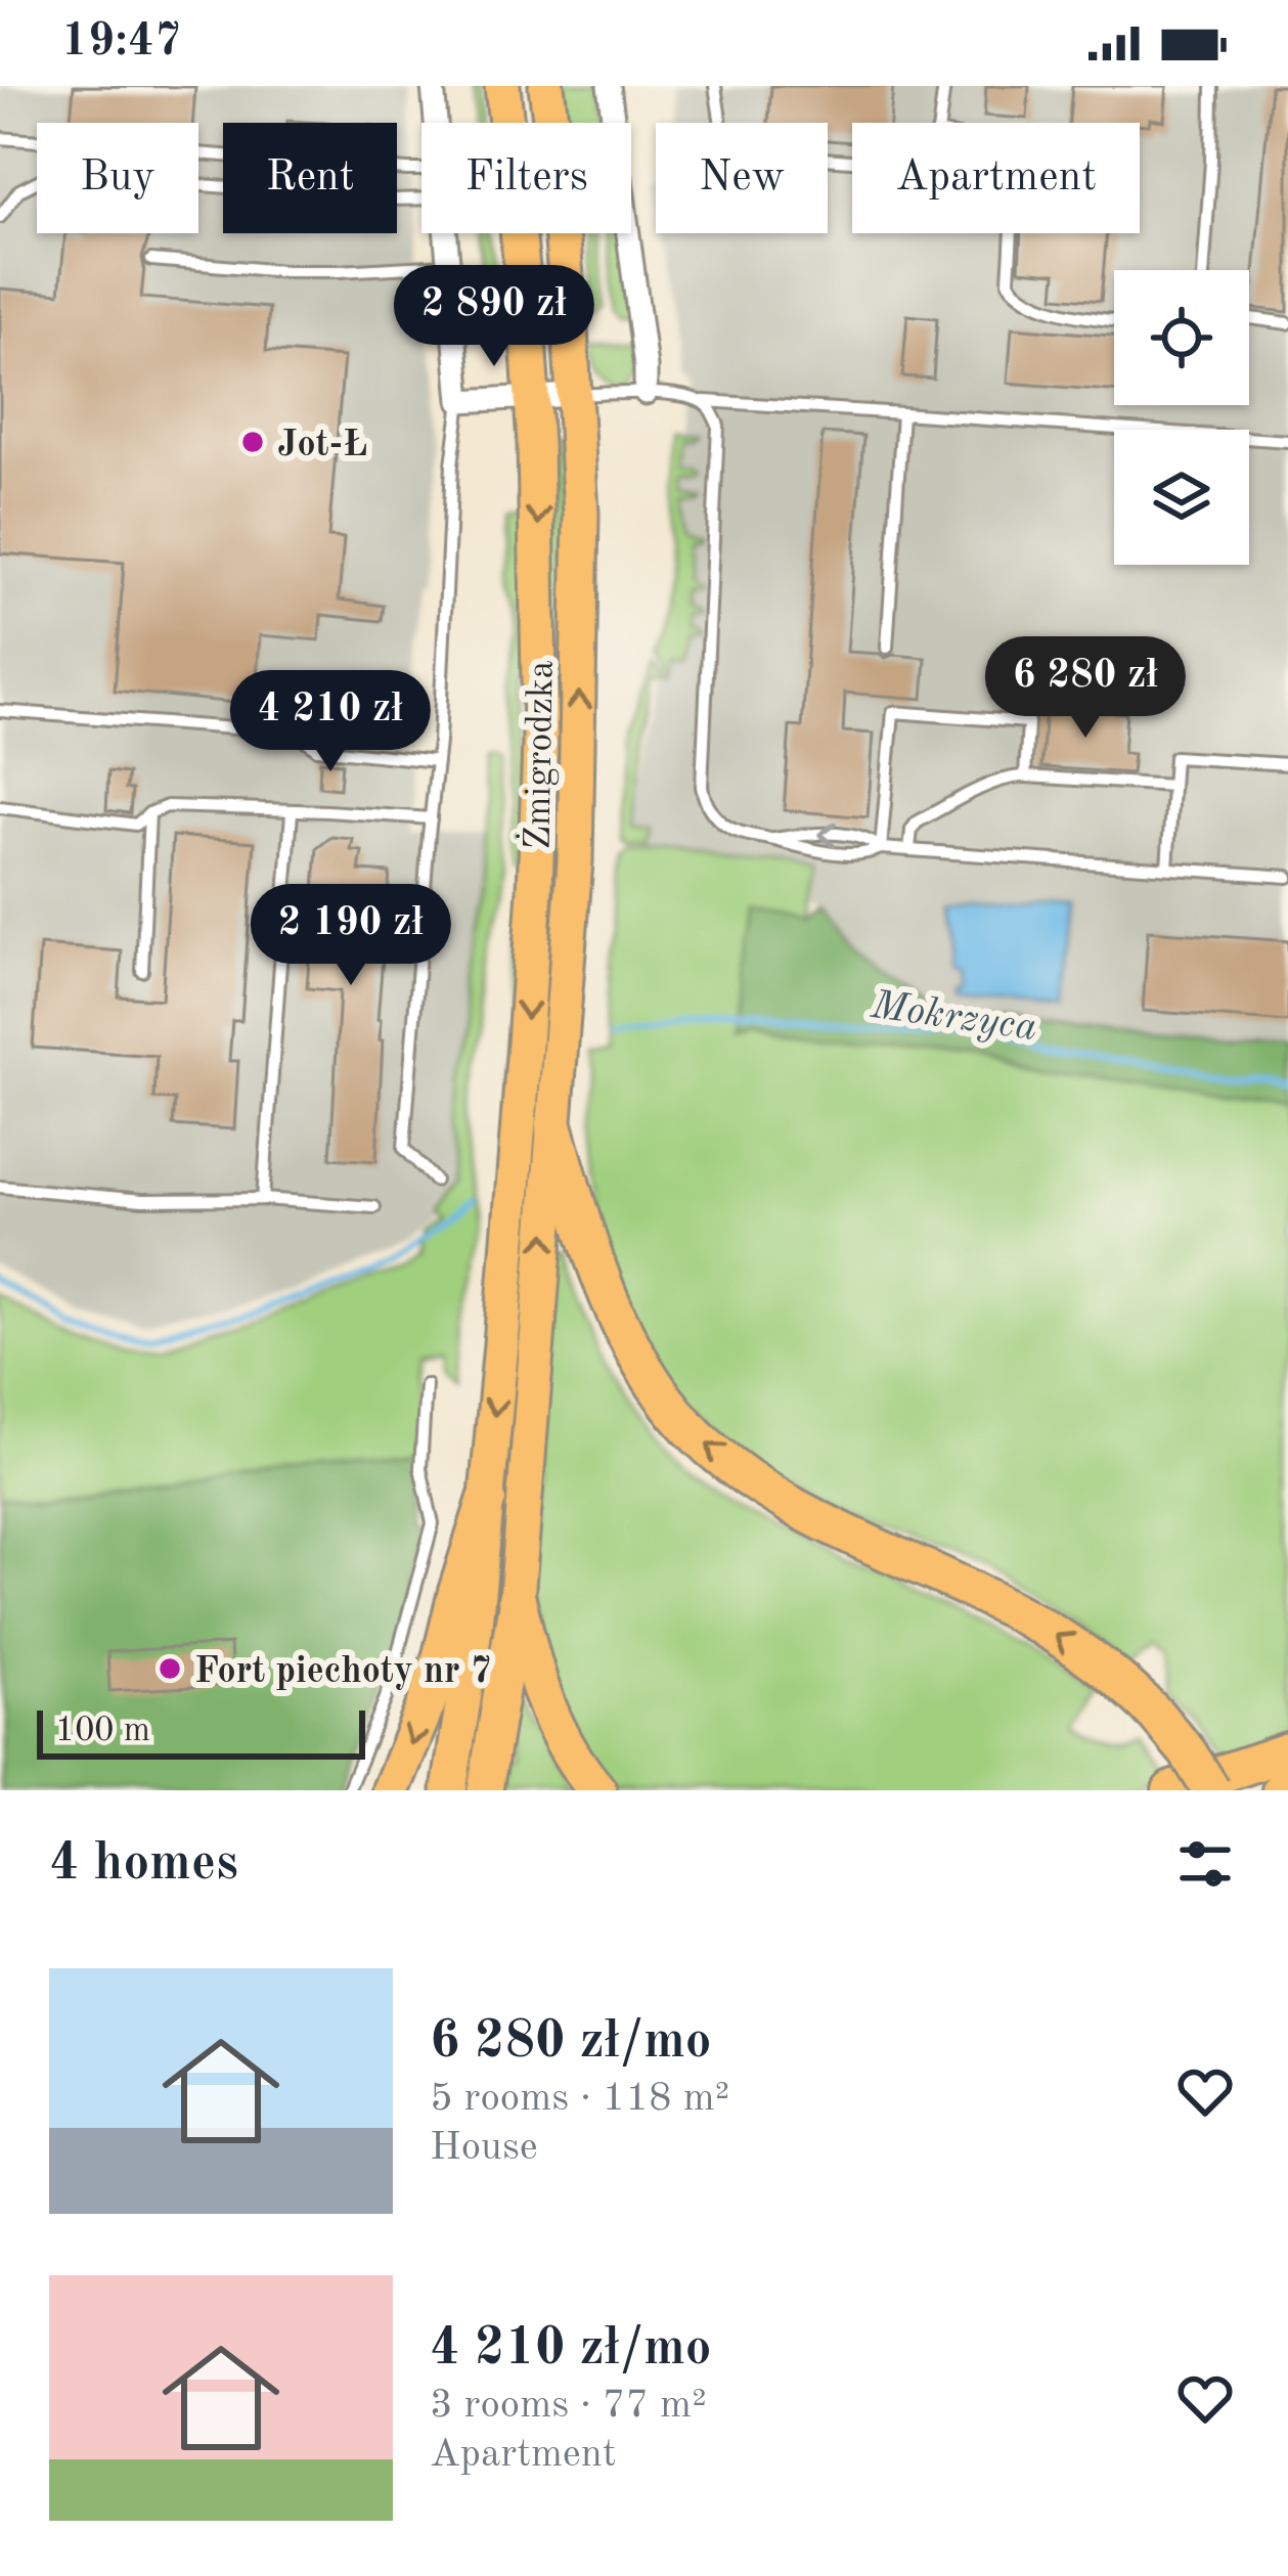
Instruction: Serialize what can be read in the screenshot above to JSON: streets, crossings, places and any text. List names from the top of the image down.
{
  "streets": {
    "main road": ["Żmigrodzka"]
  },
  "water": ["Mokrzyca"],
  "places": ["Jot-Ł", "Fort piechoty nr 7"],
  "scale_bar": "100 m",
  "page": {
    "status": "19:47",
    "chip": [
      "Buy",
      "Rent",
      "Filters",
      "New",
      "Apartment"
    ],
    "price": [
      "2 890 zł",
      "6 280 zł",
      "4 210 zł",
      "2 190 zł"
    ],
    "scale": "100 m",
    "heading": "4 homes",
    "list": [
      {
        "name": "6 280 zł/mo",
        "note": "5 rooms · 118 m² · House"
      },
      {
        "name": "4 210 zł/mo",
        "note": "3 rooms · 77 m² · Apartment"
      }
    ]
  }
}
